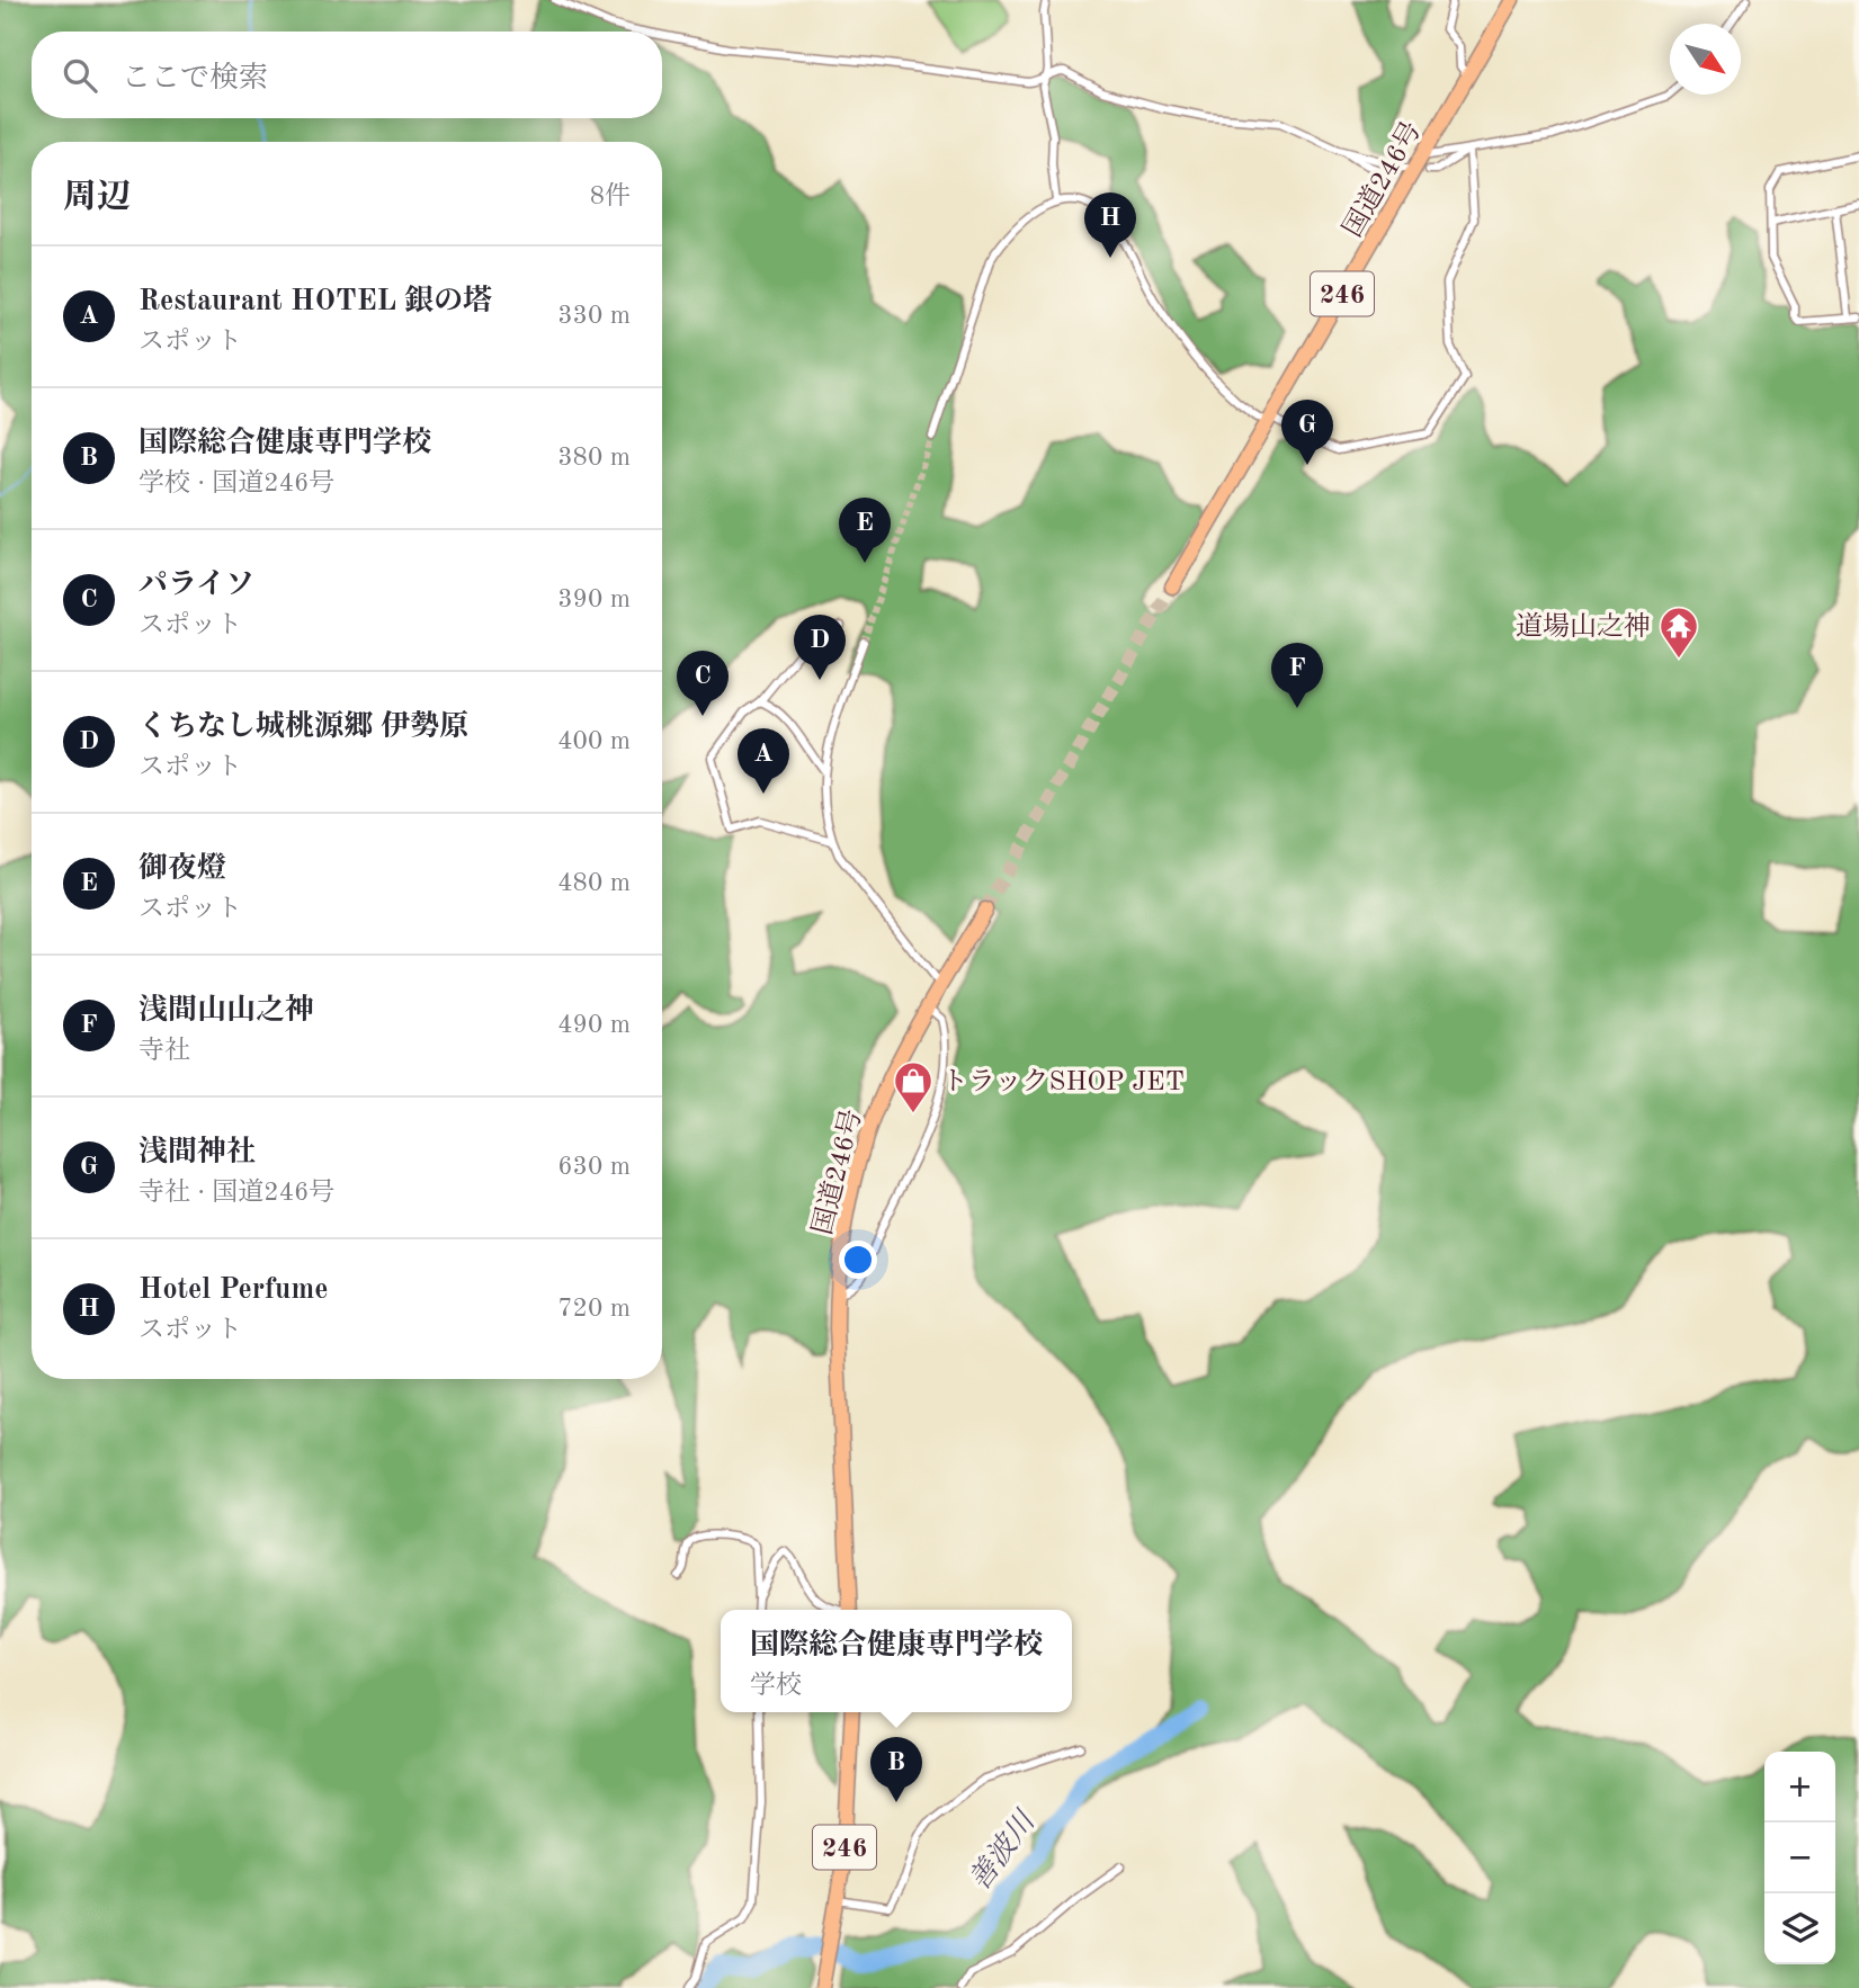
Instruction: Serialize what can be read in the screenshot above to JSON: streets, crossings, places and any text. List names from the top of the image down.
{
  "streets": {
    "highway": ["国道246号", "246"]
  },
  "water": ["善波川"],
  "places": {
    "temple": ["道場山之神"],
    "shop": ["トラックSHOP JET"]
  },
  "north": "bottom right",
  "page": {
    "search": "ここで検索",
    "heading": ["周辺", "8件"],
    "pins": [
      "H",
      "G",
      "E",
      "D",
      "F",
      "C",
      "A",
      "B"
    ],
    "list": [
      {
        "mark": "A",
        "name": "Restaurant HOTEL 銀の塔",
        "note": "スポット",
        "value": "330 m"
      },
      {
        "mark": "B",
        "name": "国際総合健康専門学校",
        "note": "学校 · 国道246号",
        "value": "380 m"
      },
      {
        "mark": "C",
        "name": "パライソ",
        "note": "スポット",
        "value": "390 m"
      },
      {
        "mark": "D",
        "name": "くちなし城桃源郷 伊勢原",
        "note": "スポット",
        "value": "400 m"
      },
      {
        "mark": "E",
        "name": "御夜燈",
        "note": "スポット",
        "value": "480 m"
      },
      {
        "mark": "F",
        "name": "浅間山山之神",
        "note": "寺社",
        "value": "490 m"
      },
      {
        "mark": "G",
        "name": "浅間神社",
        "note": "寺社 · 国道246号",
        "value": "630 m"
      },
      {
        "mark": "H",
        "name": "Hotel Perfume",
        "note": "スポット",
        "value": "720 m"
      }
    ],
    "popup": ["国際総合健康専門学校", "学校"],
    "map_buttons": ["+", "−"]
  }
}
